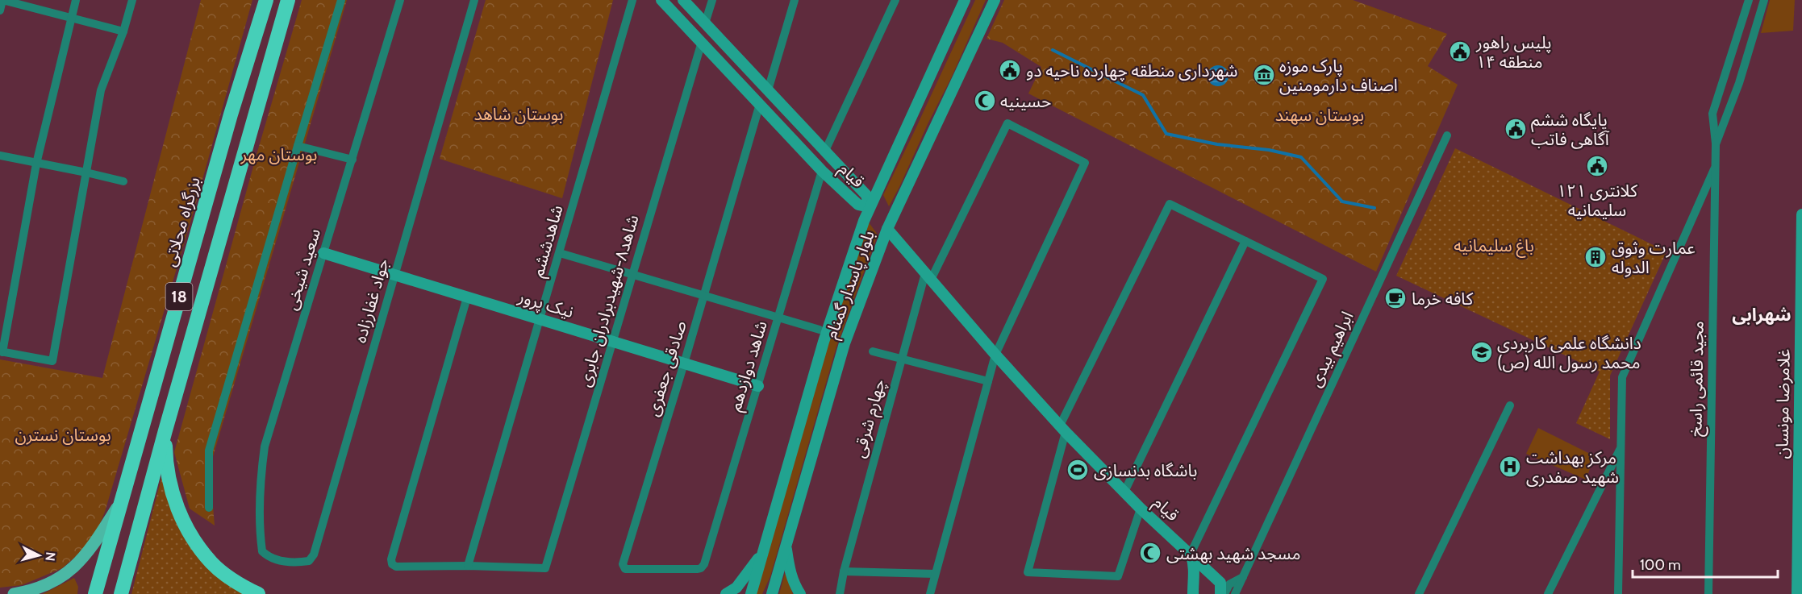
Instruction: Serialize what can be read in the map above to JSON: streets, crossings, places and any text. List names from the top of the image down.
{
  "streets": {
    "highway": ["بزرگراه محلاتی", "18"],
    "street": [
      "قیام",
      "شاهدششم",
      "سعید شیخی",
      "بلوار پاسدار گمنام",
      "جواد غفارزاده",
      "شاهد۸-شهیدبرادران جابری",
      "نیک پرور",
      "ابراهیم بیدی",
      "شاهد دوازدهم",
      "صادقی جعفری",
      "مجید قائمی راسخ",
      "غلامرضا مونسان",
      "چهارم شرقی"
    ]
  },
  "crossings": [
    ["قیام", "بلوار پاسدار گمنام"],
    ["قیام", "شاهد۸-شهیدبرادران جابری"],
    ["قیام", "شاهد دوازدهم"],
    ["قیام", "صادقی جعفری"],
    ["قیام", "چهارم شرقی"],
    ["شاهدششم", "شاهد۸-شهیدبرادران جابری"],
    ["شاهدششم", "نیک پرور"],
    ["سعید شیخی", "جواد غفارزاده"],
    ["سعید شیخی", "نیک پرور"],
    ["جواد غفارزاده", "نیک پرور"],
    ["شاهد۸-شهیدبرادران جابری", "نیک پرور"],
    ["نیک پرور", "شاهد دوازدهم"],
    ["نیک پرور", "صادقی جعفری"],
    ["شاهد دوازدهم", "صادقی جعفری"]
  ],
  "districts": ["شهرابی"],
  "parks": [
    "بوستان شاهد",
    "بوستان سهند",
    "بوستان مهر",
    "باغ سلیمانیه",
    "بوستان نسترن"
  ],
  "places": {
    "public building": [
      "پلیس راهور منطقه ۱۴",
      "شهرداری منطقه چهارده ناحیه دو",
      "پایگاه ششم آگاهی فاتب",
      "كلانتری ١٢١ سلیمانیه"
    ],
    "museum": ["پارک موزه اصناف دارمومنین"],
    "mosque": ["حسینیه", "مسجد شهید بهشتی"],
    "building": ["عمارت وثوق الدوله"],
    "cafe": ["کافه خرما"],
    "school or university": ["دانشگاه علمی کاربردی محمد رسول الله (ص)"],
    "hospital": ["مرکز بهداشت شهید صفدری"],
    "sports": ["باشگاه بدنسازی"]
  },
  "scale_bar": "100 m",
  "north": "right"
}
